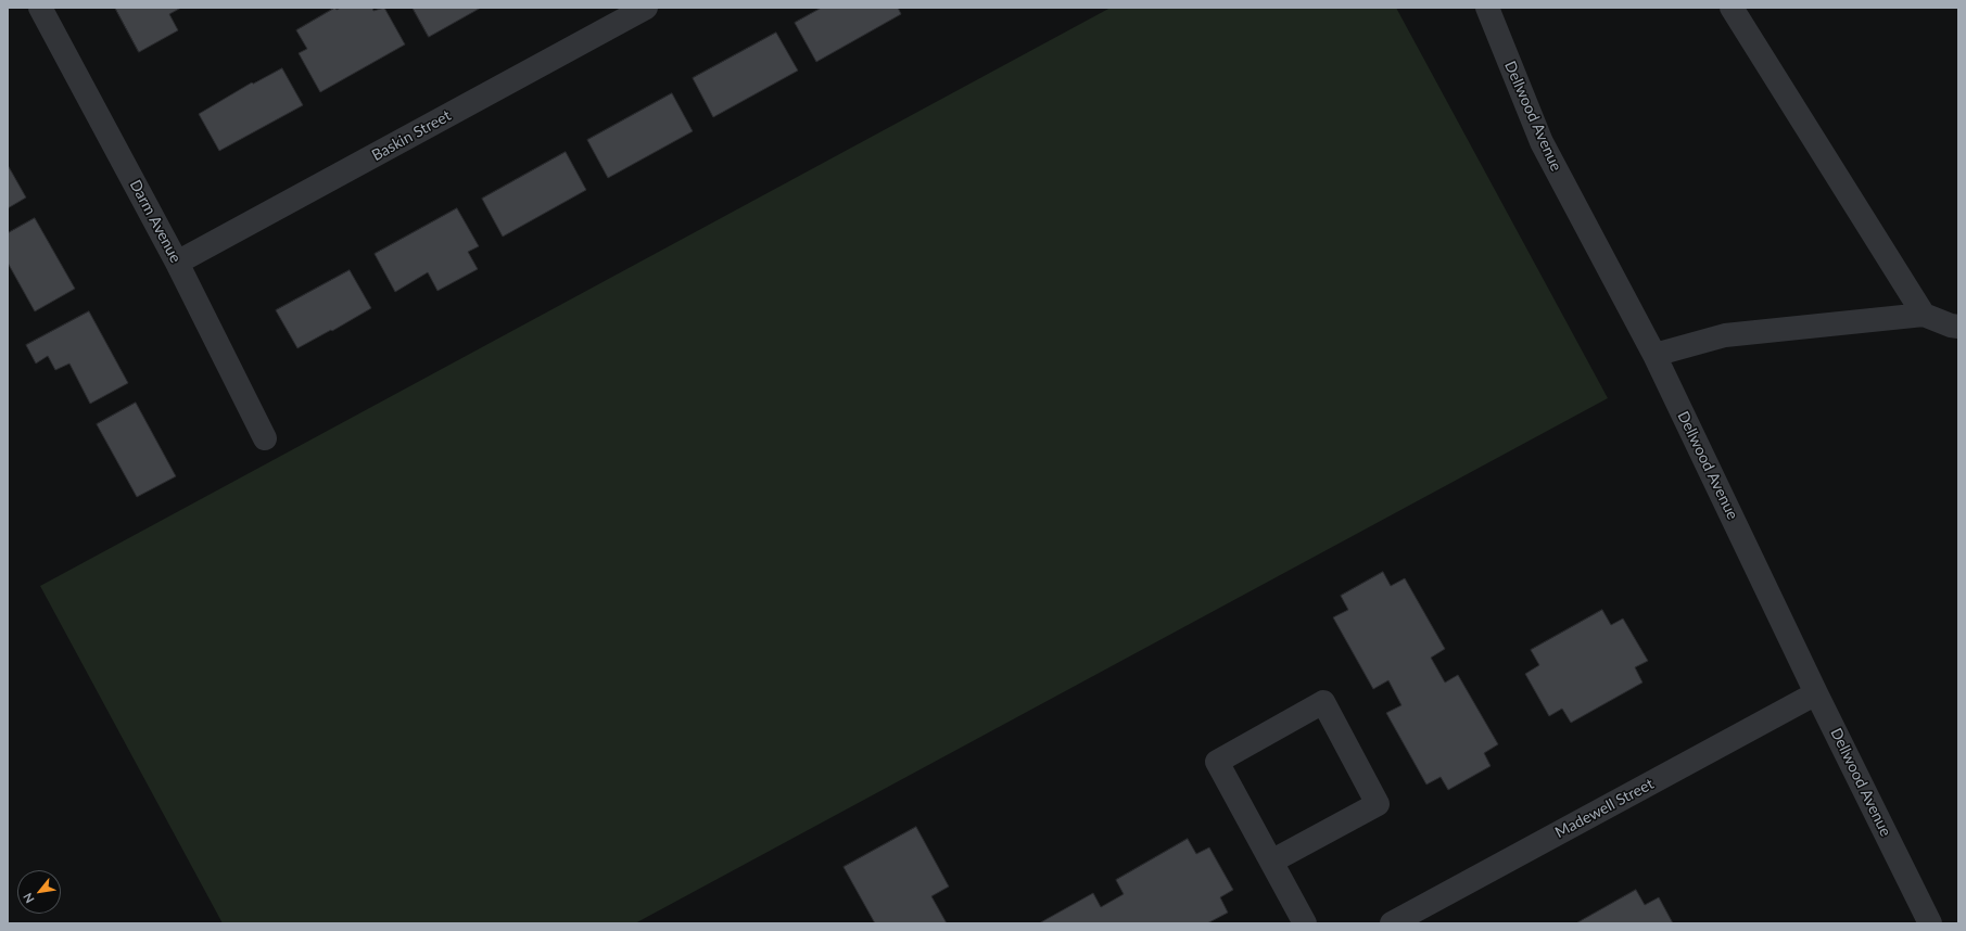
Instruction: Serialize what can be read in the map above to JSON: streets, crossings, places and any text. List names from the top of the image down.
{
  "streets": {
    "street": [
      "Dellwood Avenue",
      "Baskin Street",
      "Darm Avenue",
      "Madewell Street"
    ]
  },
  "crossings": [
    ["Dellwood Avenue", "Madewell Street"],
    ["Baskin Street", "Darm Avenue"]
  ],
  "north": "bottom left"
}
